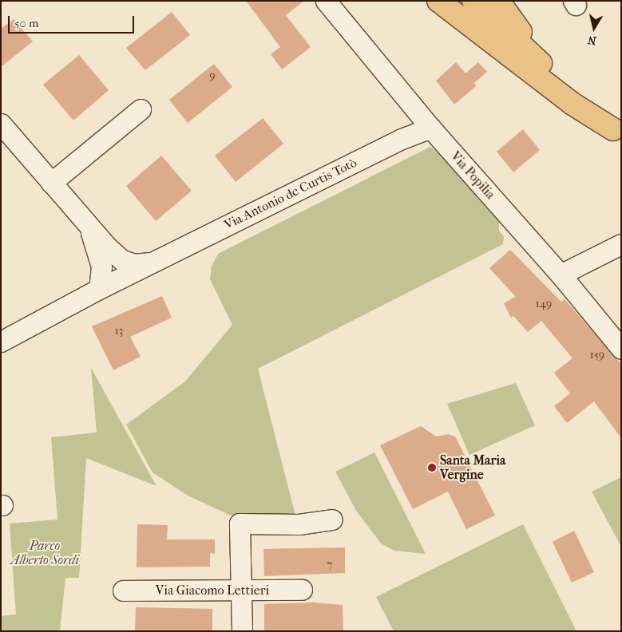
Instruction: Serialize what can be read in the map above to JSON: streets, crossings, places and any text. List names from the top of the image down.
{
  "streets": {
    "street": ["Via Popilia", "Via Antonio de Curtis Totò", "Via Giacomo Lettieri"]
  },
  "crossings": [
    ["Via Popilia", "Via Antonio de Curtis Totò"]
  ],
  "parks": ["Parco Alberto Sordi"],
  "places": ["Santa Maria Vergine"],
  "house_numbers": [
    "9",
    "149",
    "13",
    "159",
    "7"
  ],
  "scale_bar": "50 m",
  "north": "bottom"
}
